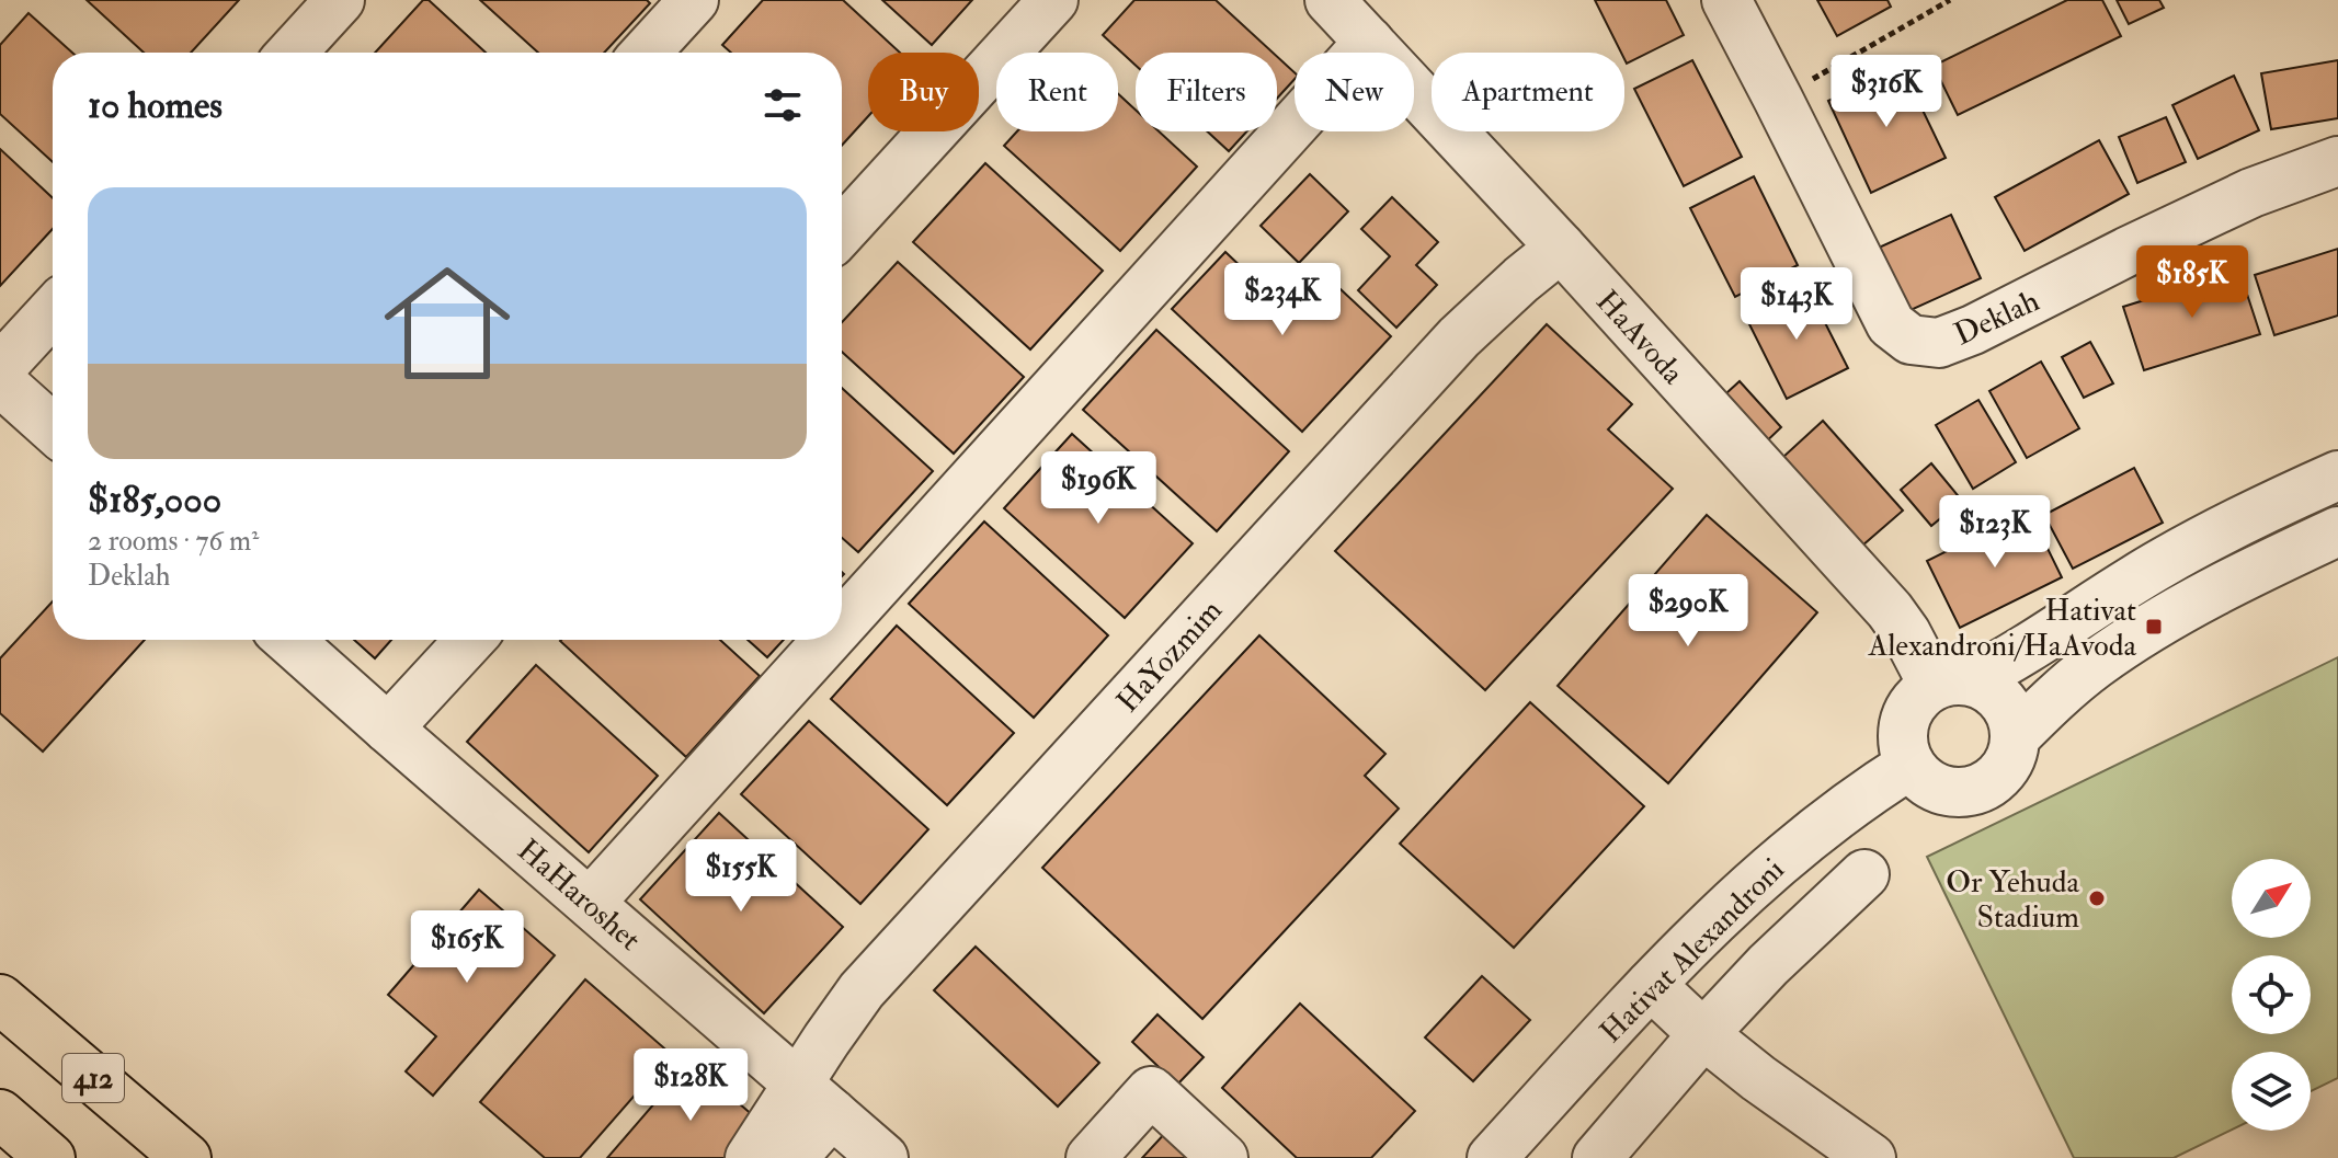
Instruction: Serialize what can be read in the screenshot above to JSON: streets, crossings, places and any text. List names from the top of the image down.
{
  "streets": {
    "main road": ["412"],
    "street": [
      "Deklah",
      "HaAvoda",
      "HaYozmim",
      "HaHaroshet",
      "Hativat Alexandroni"
    ]
  },
  "crossings": [
    ["HaAvoda", "HaYozmim"],
    ["HaAvoda", "Hativat Alexandroni"],
    ["HaYozmim", "HaHaroshet"]
  ],
  "places": {
    "transit": ["Hativat Alexandroni/HaAvoda"],
    "other": ["Or Yehuda Stadium"]
  },
  "north": "top right",
  "page": {
    "chip": [
      "Buy",
      "Rent",
      "Filters",
      "New",
      "Apartment"
    ],
    "heading": "10 homes",
    "price": [
      "$316K",
      "$185K",
      "$234K",
      "$143K",
      "$196K",
      "$123K",
      "$290K",
      "$155K",
      "$165K",
      "$128K"
    ],
    "list": [
      {
        "name": "$185,000",
        "note": "2 rooms · 76 m² · Deklah"
      }
    ]
  }
}
